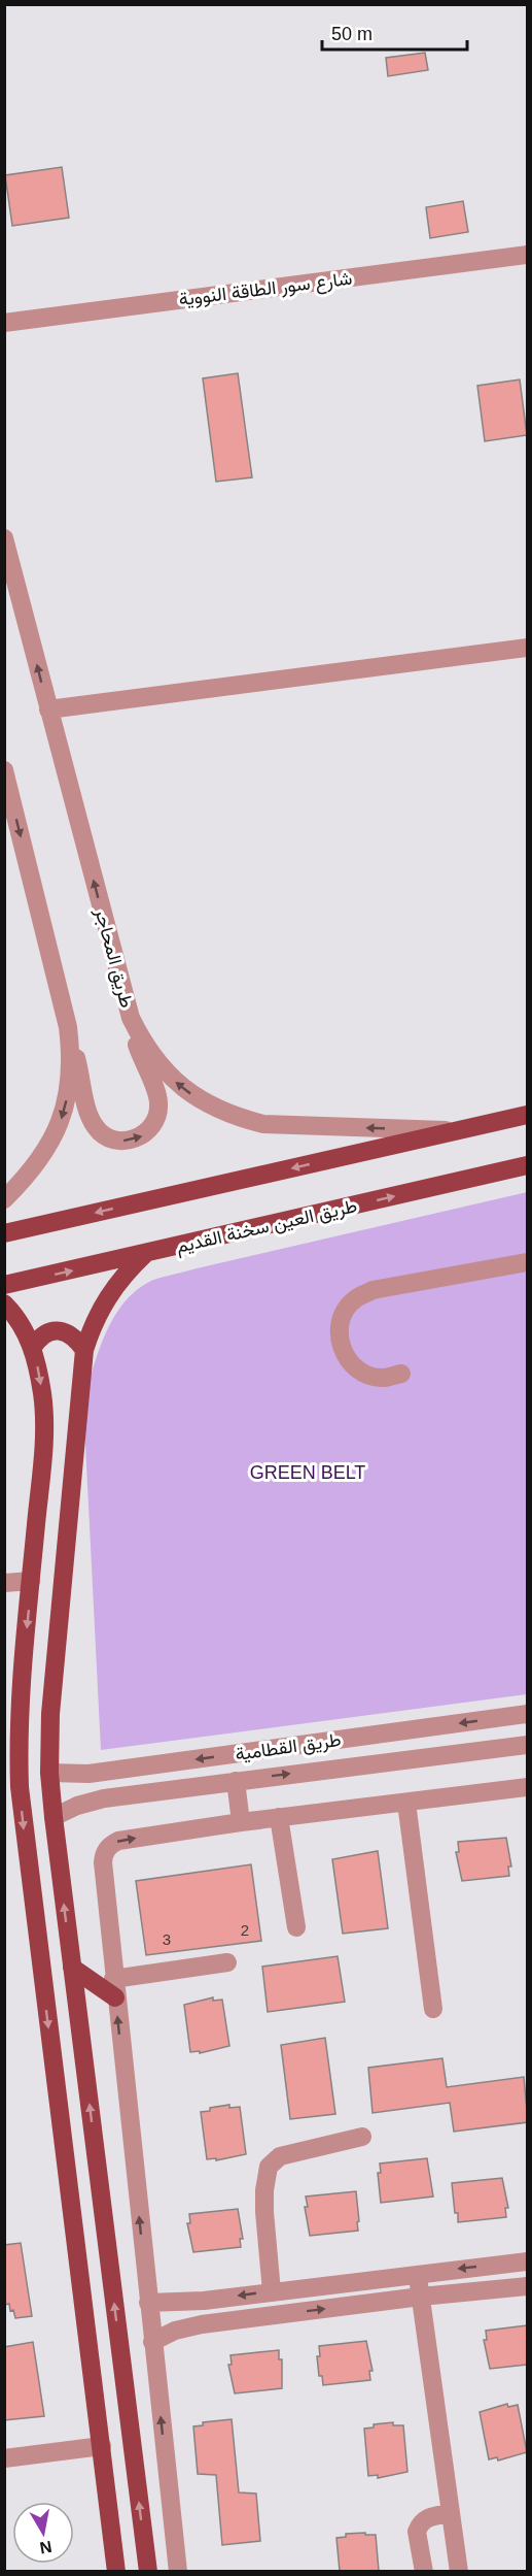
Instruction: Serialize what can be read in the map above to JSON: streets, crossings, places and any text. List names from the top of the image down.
{
  "streets": {
    "main road": ["طريق العين سخنة القديم"],
    "street": ["شارع سور الطاقة النووية", "طريق المحاجر", "طريق القطامية"]
  },
  "parks": ["GREEN BELT"],
  "house_numbers": ["2", "3"],
  "scale_bar": "50 m",
  "north": "bottom"
}
